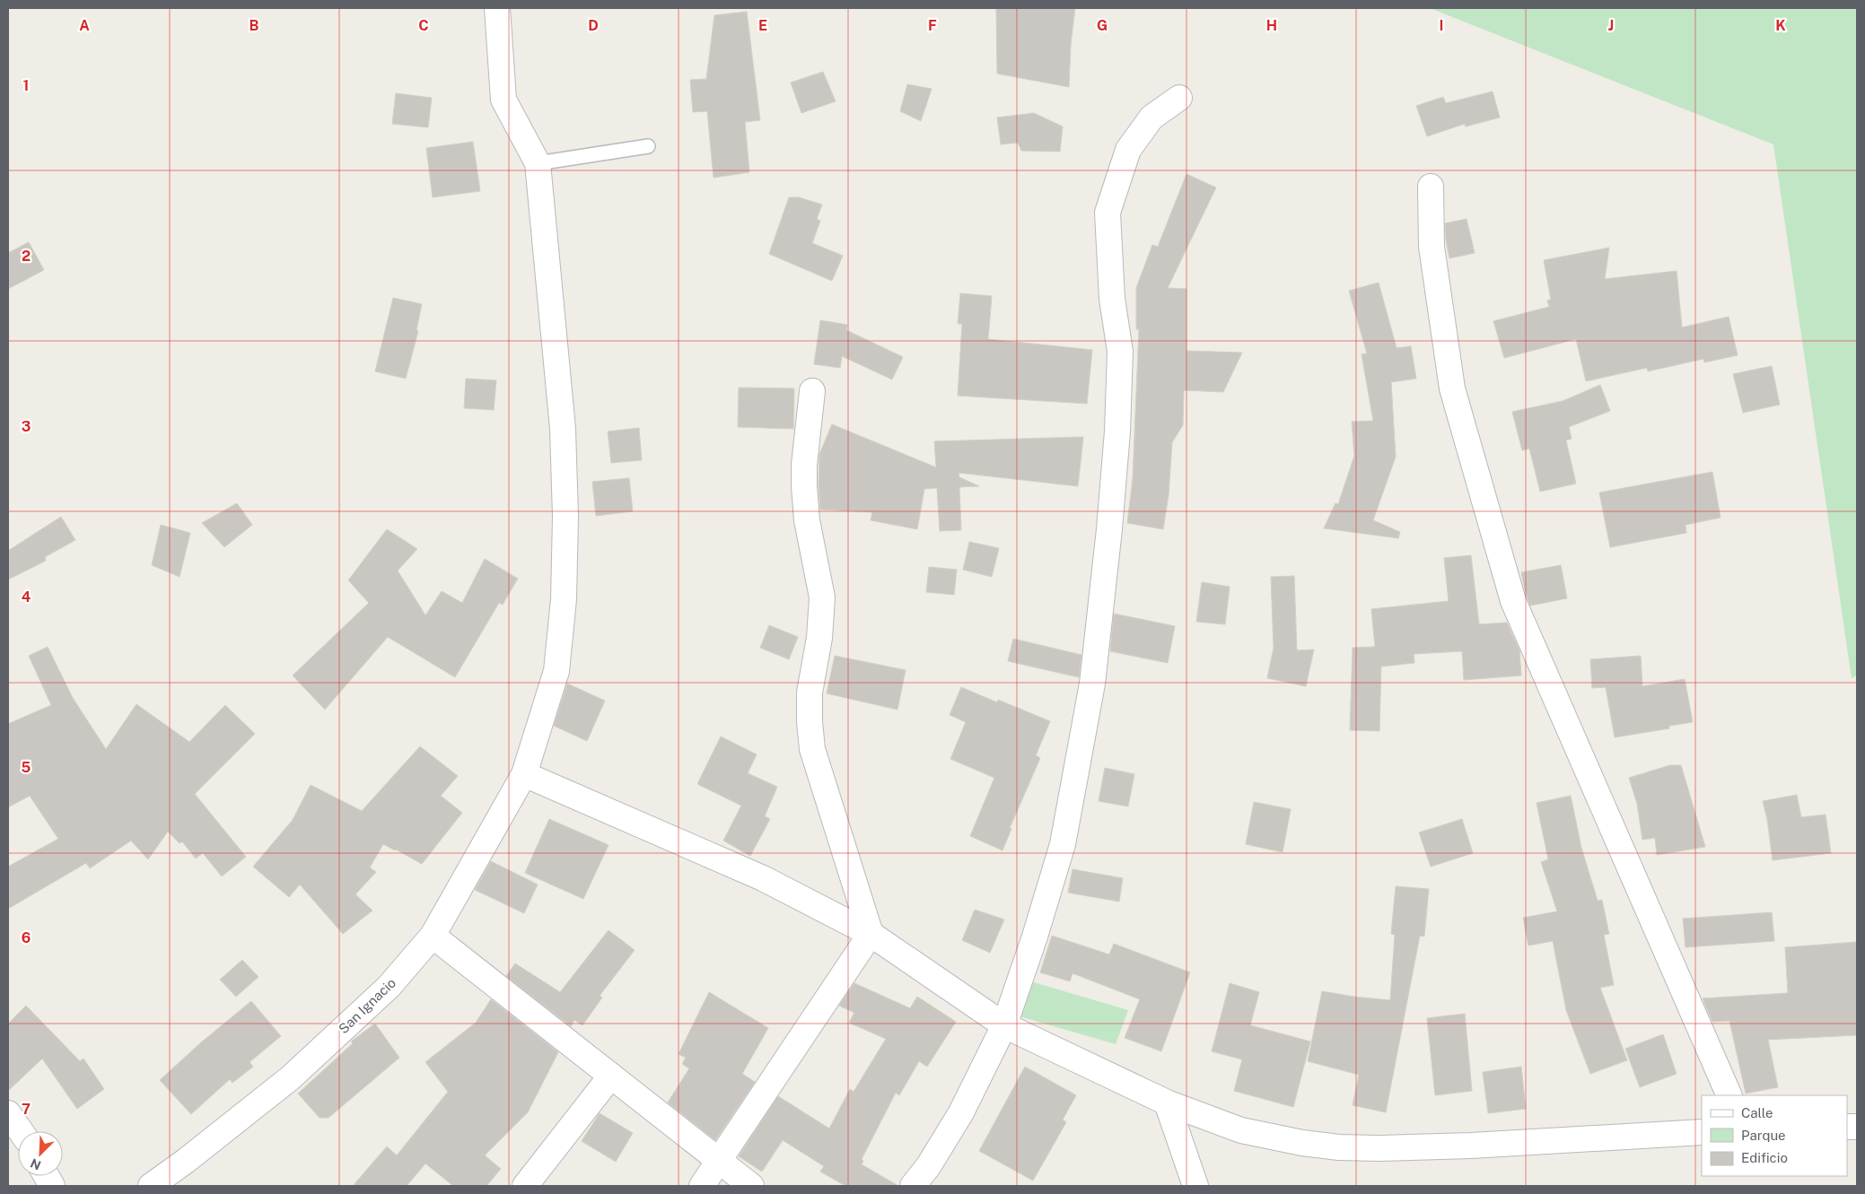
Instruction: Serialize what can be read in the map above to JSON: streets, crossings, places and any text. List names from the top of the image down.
{
  "streets": {
    "street": ["San Ignacio"]
  },
  "legend": ["Calle", "Parque", "Edificio"],
  "north": "bottom left",
  "grid": {
    "columns": [
      "A",
      "B",
      "C",
      "D",
      "E",
      "F",
      "G",
      "H",
      "I",
      "J",
      "K"
    ],
    "rows": [
      "1",
      "2",
      "3",
      "4",
      "5",
      "6",
      "7"
    ]
  }
}
